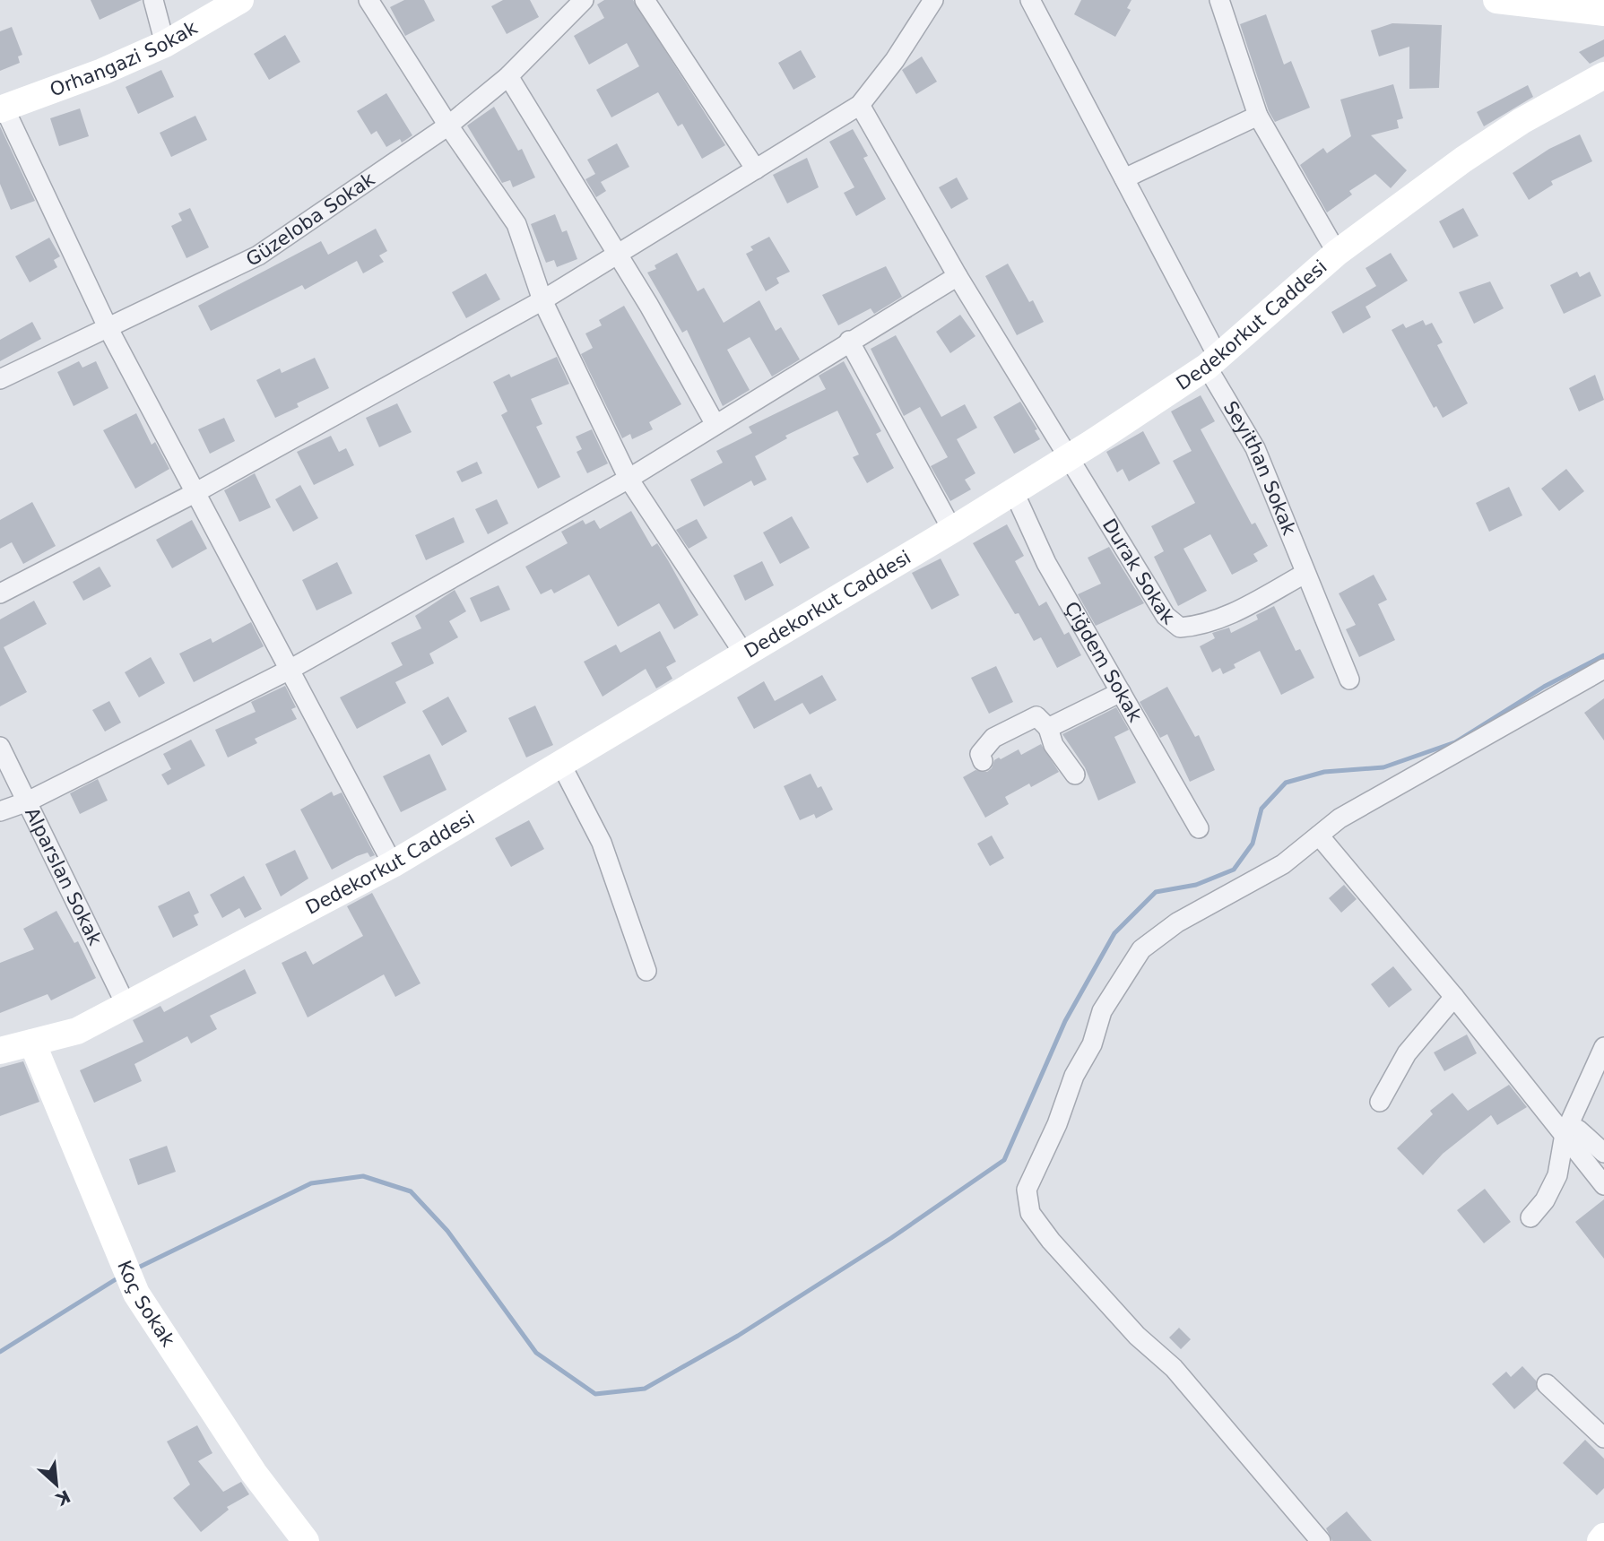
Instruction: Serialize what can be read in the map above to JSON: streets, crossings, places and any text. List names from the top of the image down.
{
  "streets": {
    "street": [
      "Orhangazi Sokak",
      "Güzeloba Sokak",
      "Dedekorkut Caddesi",
      "Seyithan Sokak",
      "Durak Sokak",
      "Çiğdem Sokak",
      "Alparslan Sokak",
      "Koç Sokak"
    ]
  },
  "crossings": [
    ["Dedekorkut Caddesi", "Seyithan Sokak"],
    ["Dedekorkut Caddesi", "Durak Sokak"],
    ["Dedekorkut Caddesi", "Çiğdem Sokak"],
    ["Dedekorkut Caddesi", "Alparslan Sokak"],
    ["Dedekorkut Caddesi", "Koç Sokak"],
    ["Seyithan Sokak", "Durak Sokak"]
  ],
  "north": "bottom right"
}
